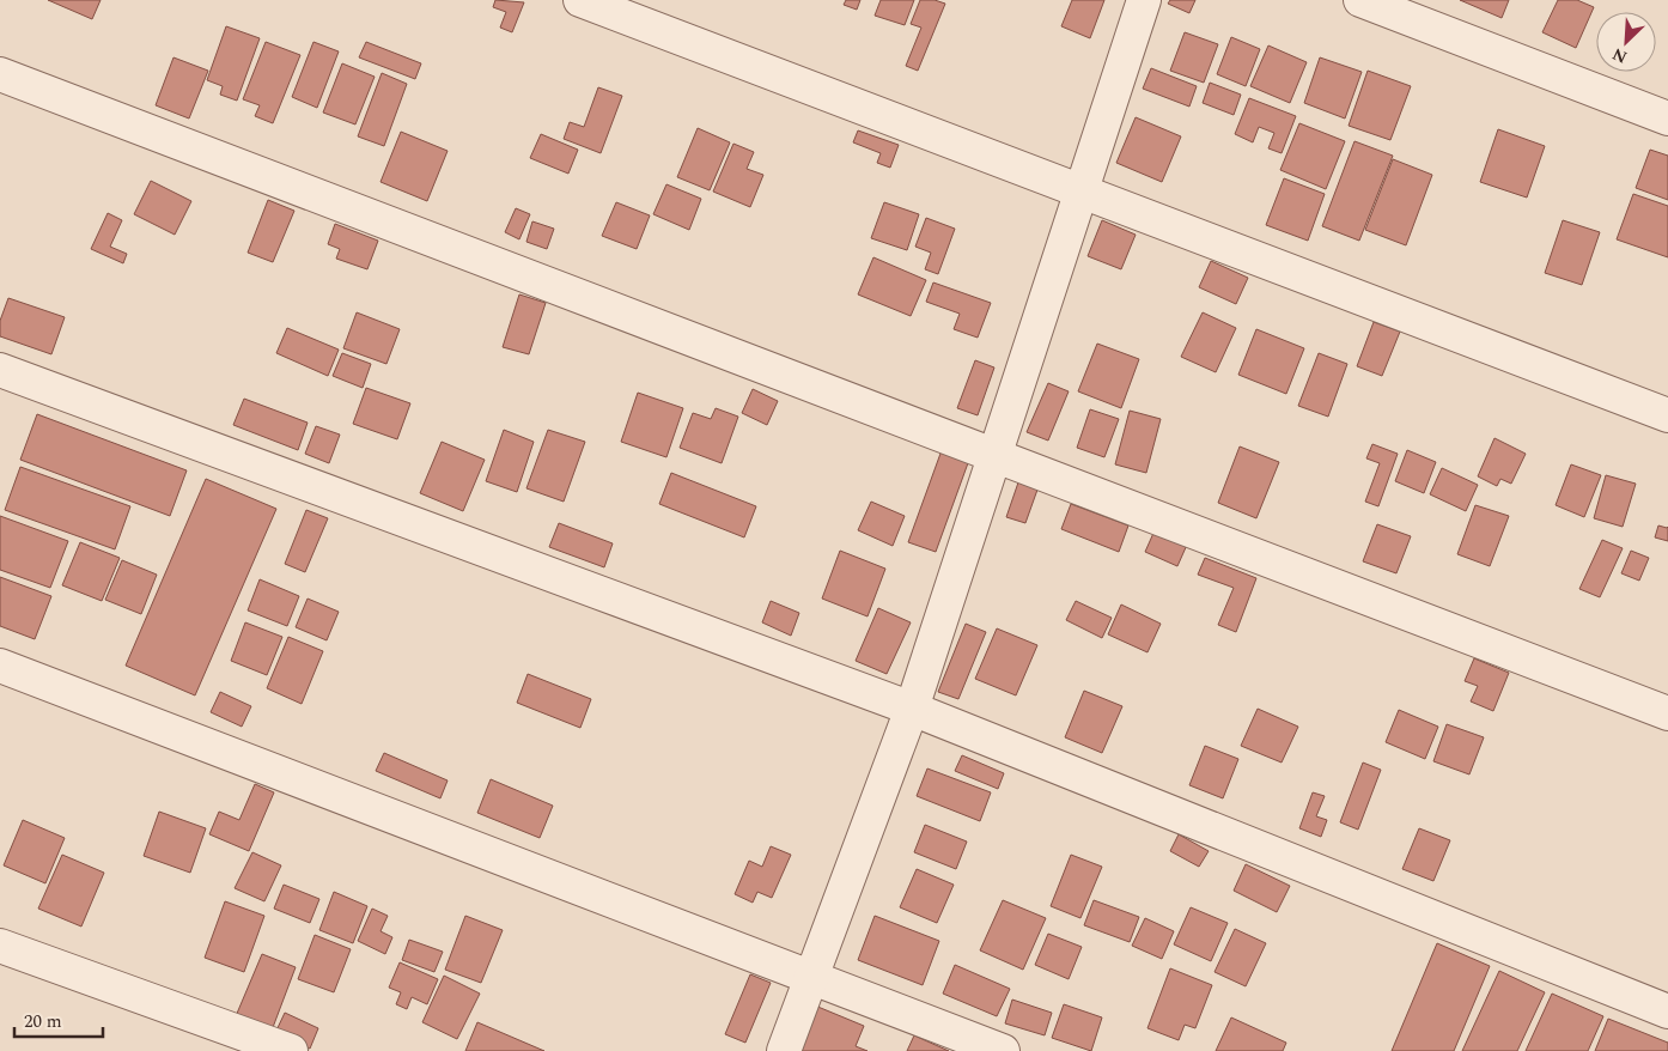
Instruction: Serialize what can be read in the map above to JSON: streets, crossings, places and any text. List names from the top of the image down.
{
  "scale_bar": "20 m",
  "north": "bottom left"
}
